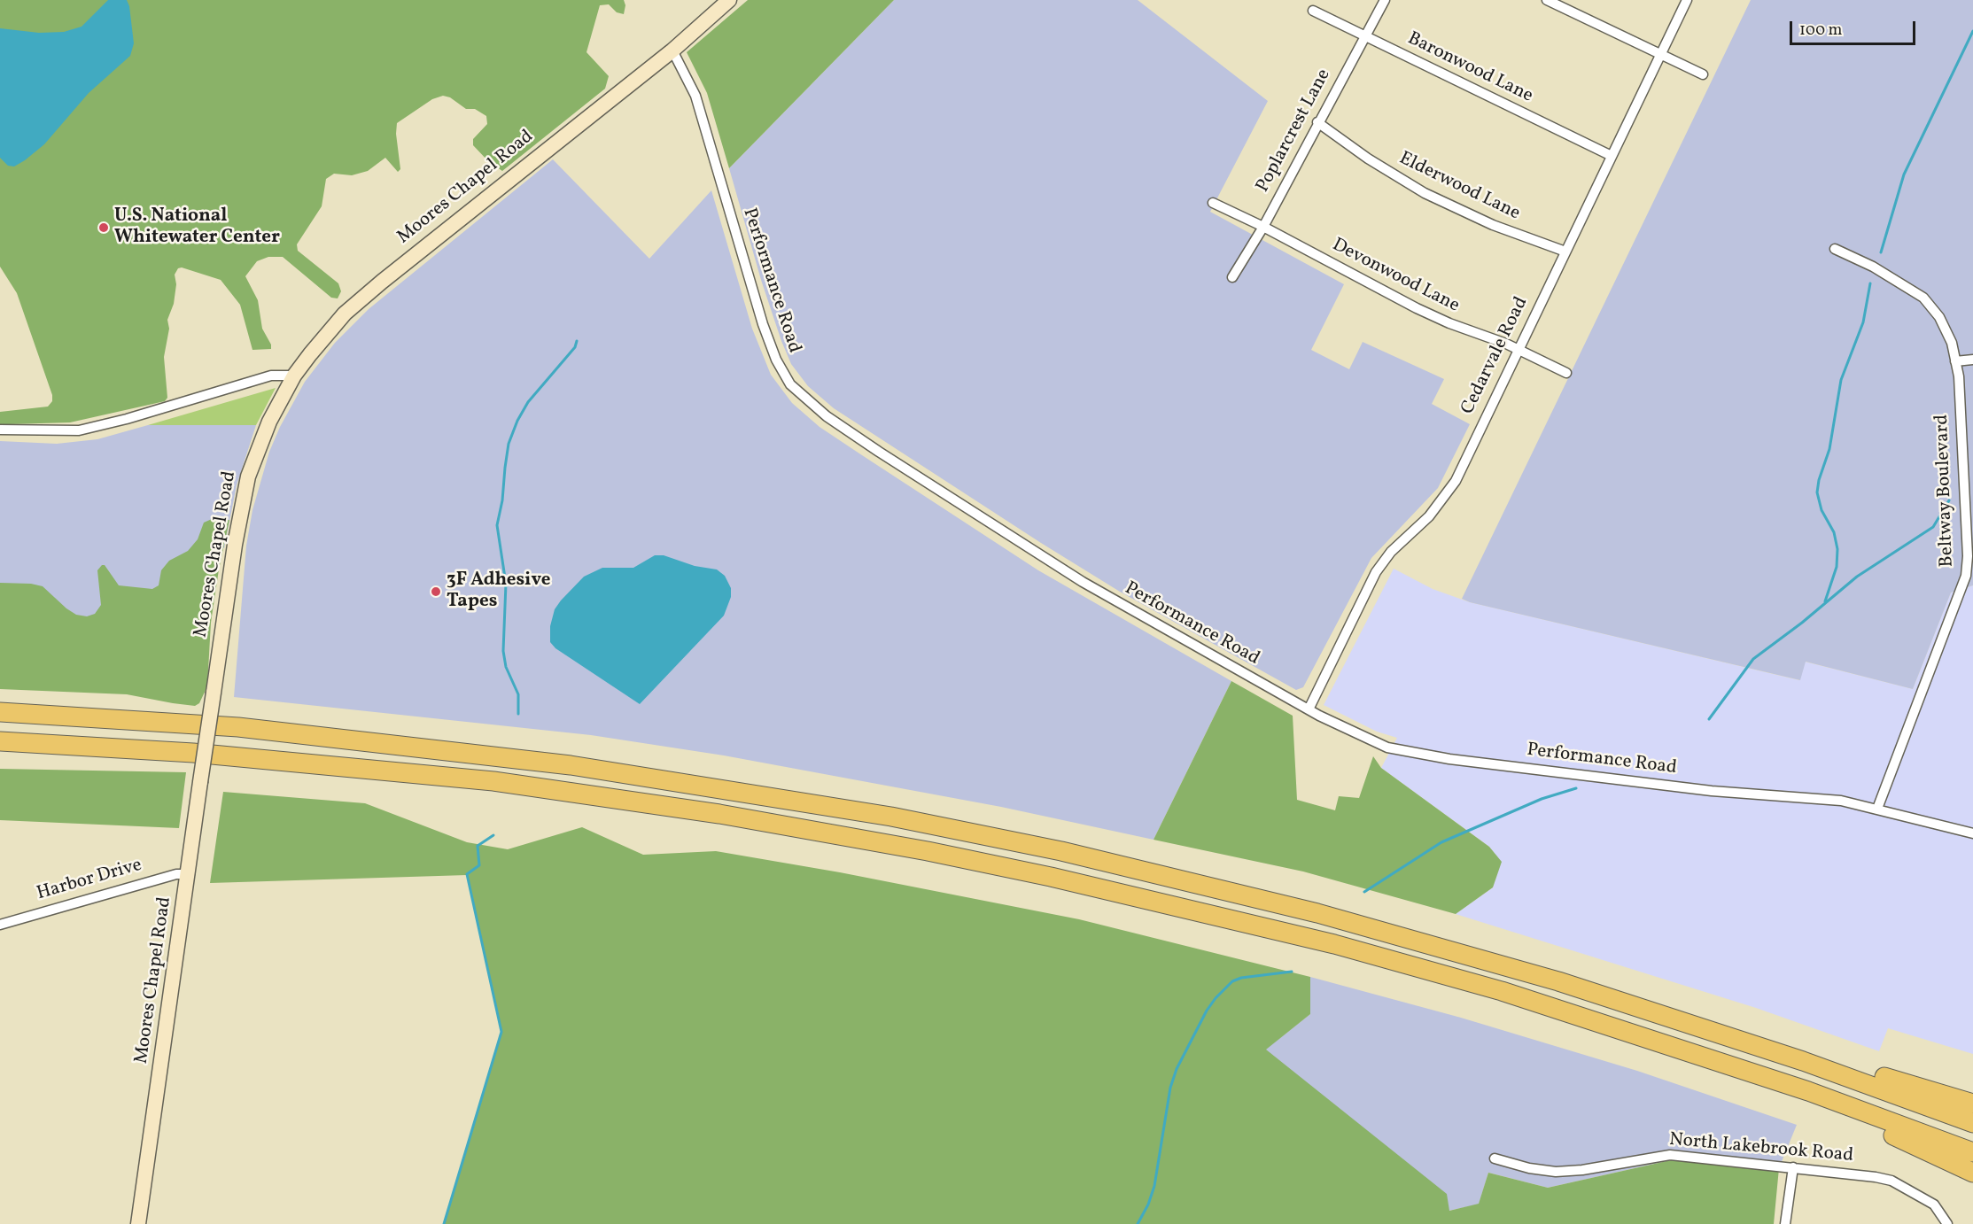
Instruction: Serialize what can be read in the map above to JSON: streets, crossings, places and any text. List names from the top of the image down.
{
  "streets": {
    "main road": ["Moores Chapel Road"],
    "street": [
      "Baronwood Lane",
      "Poplarcrest Lane",
      "Elderwood Lane",
      "Devonwood Lane",
      "Performance Road",
      "Cedarvale Road",
      "Beltway Boulevard",
      "Harbor Drive",
      "North Lakebrook Road"
    ]
  },
  "crossings": [
    ["Baronwood Lane", "Poplarcrest Lane"],
    ["Baronwood Lane", "Cedarvale Road"],
    ["Poplarcrest Lane", "Elderwood Lane"],
    ["Poplarcrest Lane", "Devonwood Lane"],
    ["Elderwood Lane", "Cedarvale Road"],
    ["Moores Chapel Road", "Performance Road"],
    ["Moores Chapel Road", "Harbor Drive"],
    ["Devonwood Lane", "Cedarvale Road"],
    ["Performance Road", "Cedarvale Road"],
    ["Performance Road", "Beltway Boulevard"]
  ],
  "places": ["U.S. National Whitewater Center", "3F Adhesive Tapes"],
  "scale_bar": "100 m"
}
